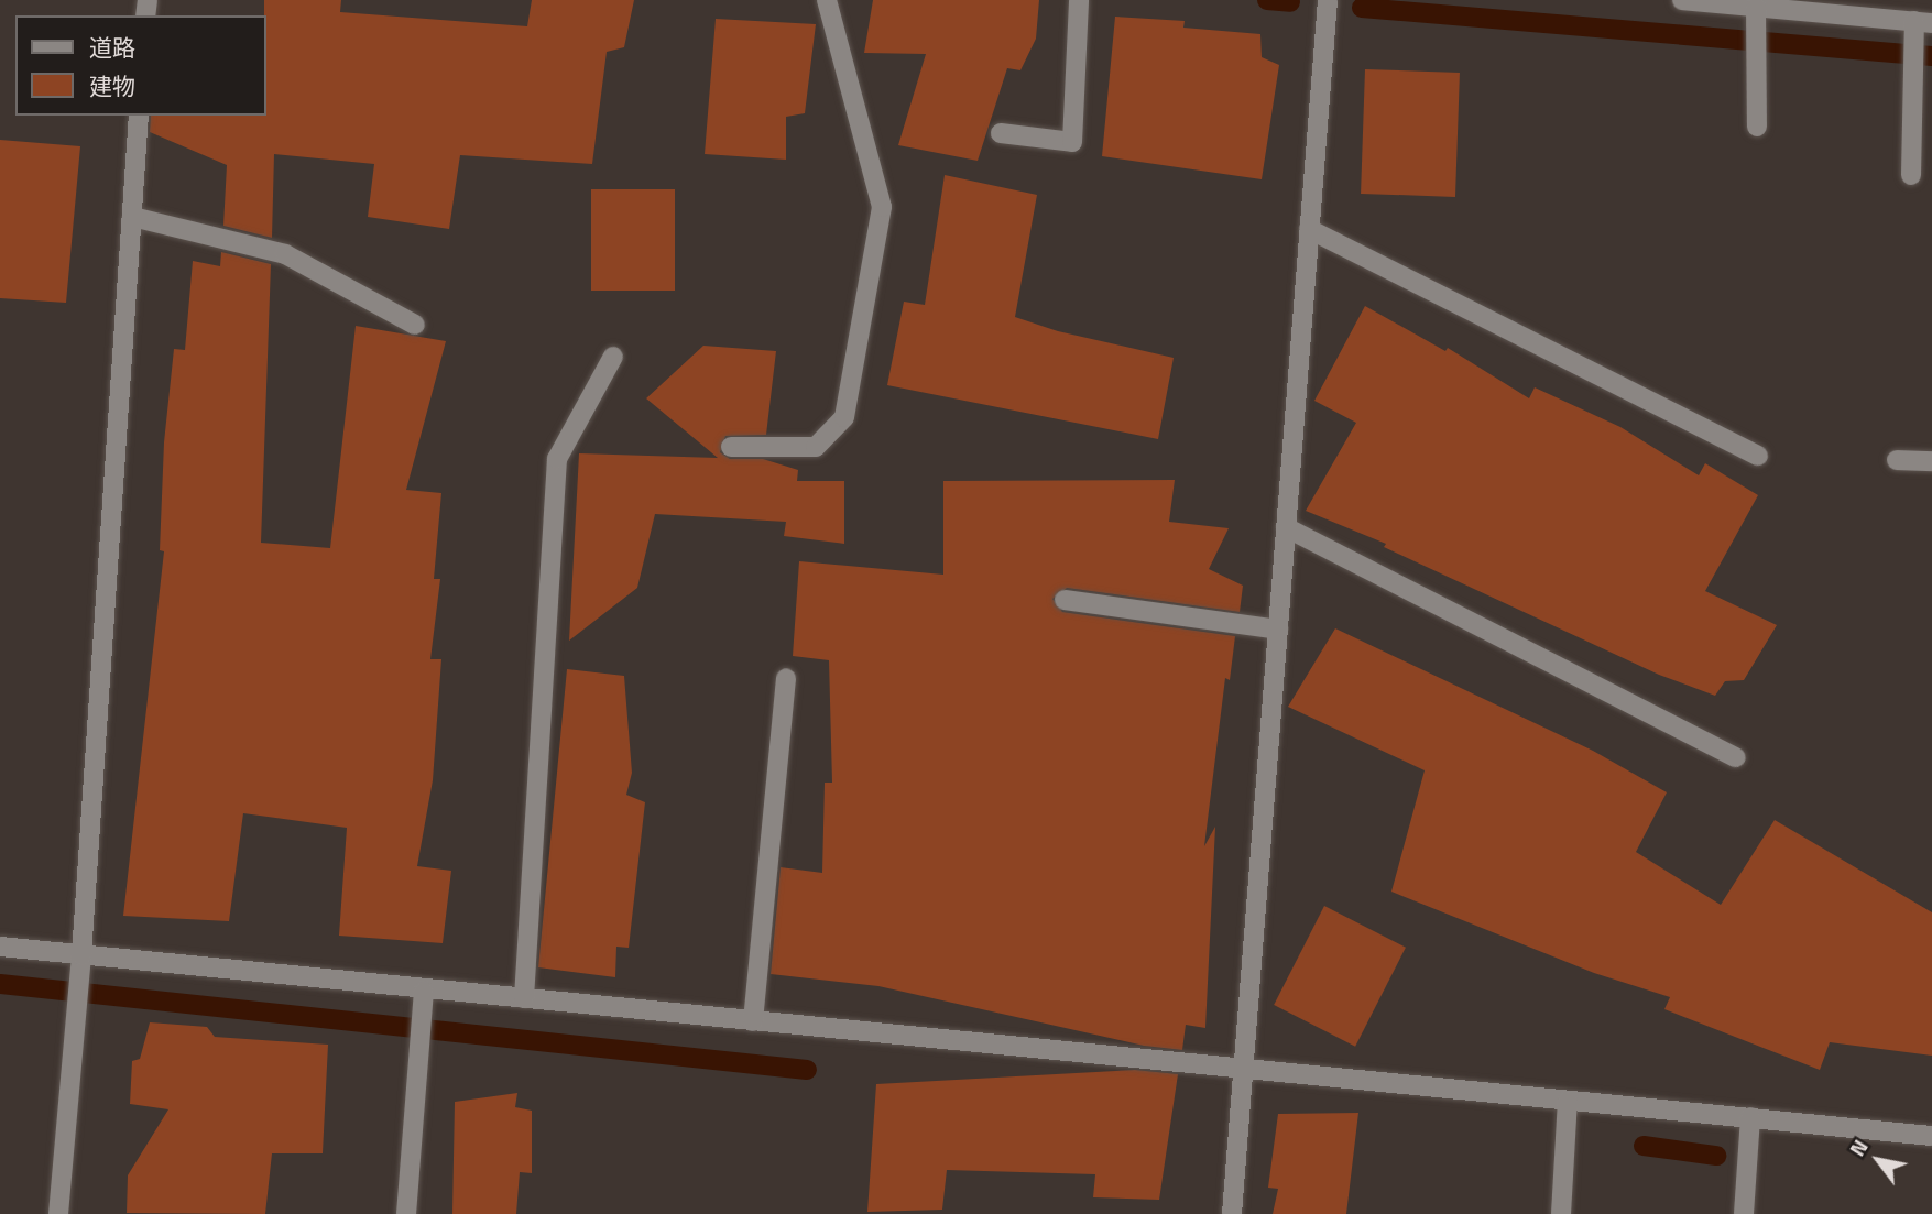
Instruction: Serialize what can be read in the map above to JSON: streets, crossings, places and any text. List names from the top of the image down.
{
  "legend": ["道路", "建物"],
  "north": "top left"
}
